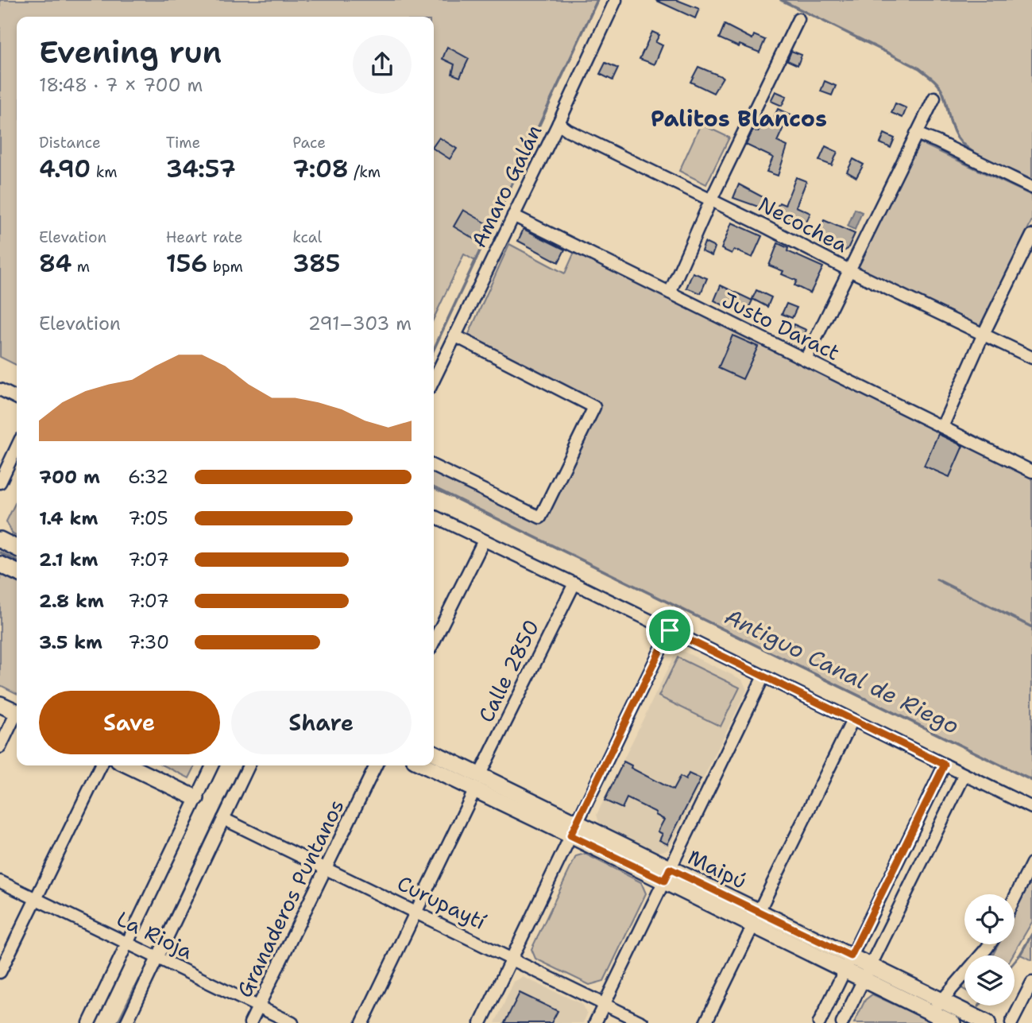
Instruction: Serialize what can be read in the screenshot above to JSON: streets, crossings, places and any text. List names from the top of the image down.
{
  "streets": {
    "street": [
      "Amaro Galán",
      "Necochea",
      "Justo Daract",
      "Calle 2850",
      "Maipú",
      "Granaderos Puntanos",
      "Curupaytí",
      "La Rioja"
    ]
  },
  "crossings": [
    ["Amaro Galán", "Necochea"],
    ["Amaro Galán", "Justo Daract"],
    ["Calle 2850", "Maipú"],
    ["Calle 2850", "Curupaytí"],
    ["Granaderos Puntanos", "Curupaytí"],
    ["Granaderos Puntanos", "La Rioja"]
  ],
  "districts": ["Palitos Blancos"],
  "water": ["Antiguo Canal de Riego"],
  "page": {
    "heading": ["Evening run", "18:48 · 7 × 700 m"],
    "stats": [
      ["Distance", "4.90 km"],
      ["Time", "34:57"],
      ["Pace", "7:08 /km"],
      ["Elevation", "84 m"],
      ["Heart rate", "156 bpm"],
      ["kcal", "385"]
    ],
    "chart": ["Elevation", "291–303 m"],
    "list": [
      {
        "name": "700 m",
        "note": "6:32"
      },
      {
        "name": "1.4 km",
        "note": "7:05"
      },
      {
        "name": "2.1 km",
        "note": "7:07"
      },
      {
        "name": "2.8 km",
        "note": "7:07"
      },
      {
        "name": "3.5 km",
        "note": "7:30"
      }
    ],
    "buttons": ["Save", "Share"]
  }
}
